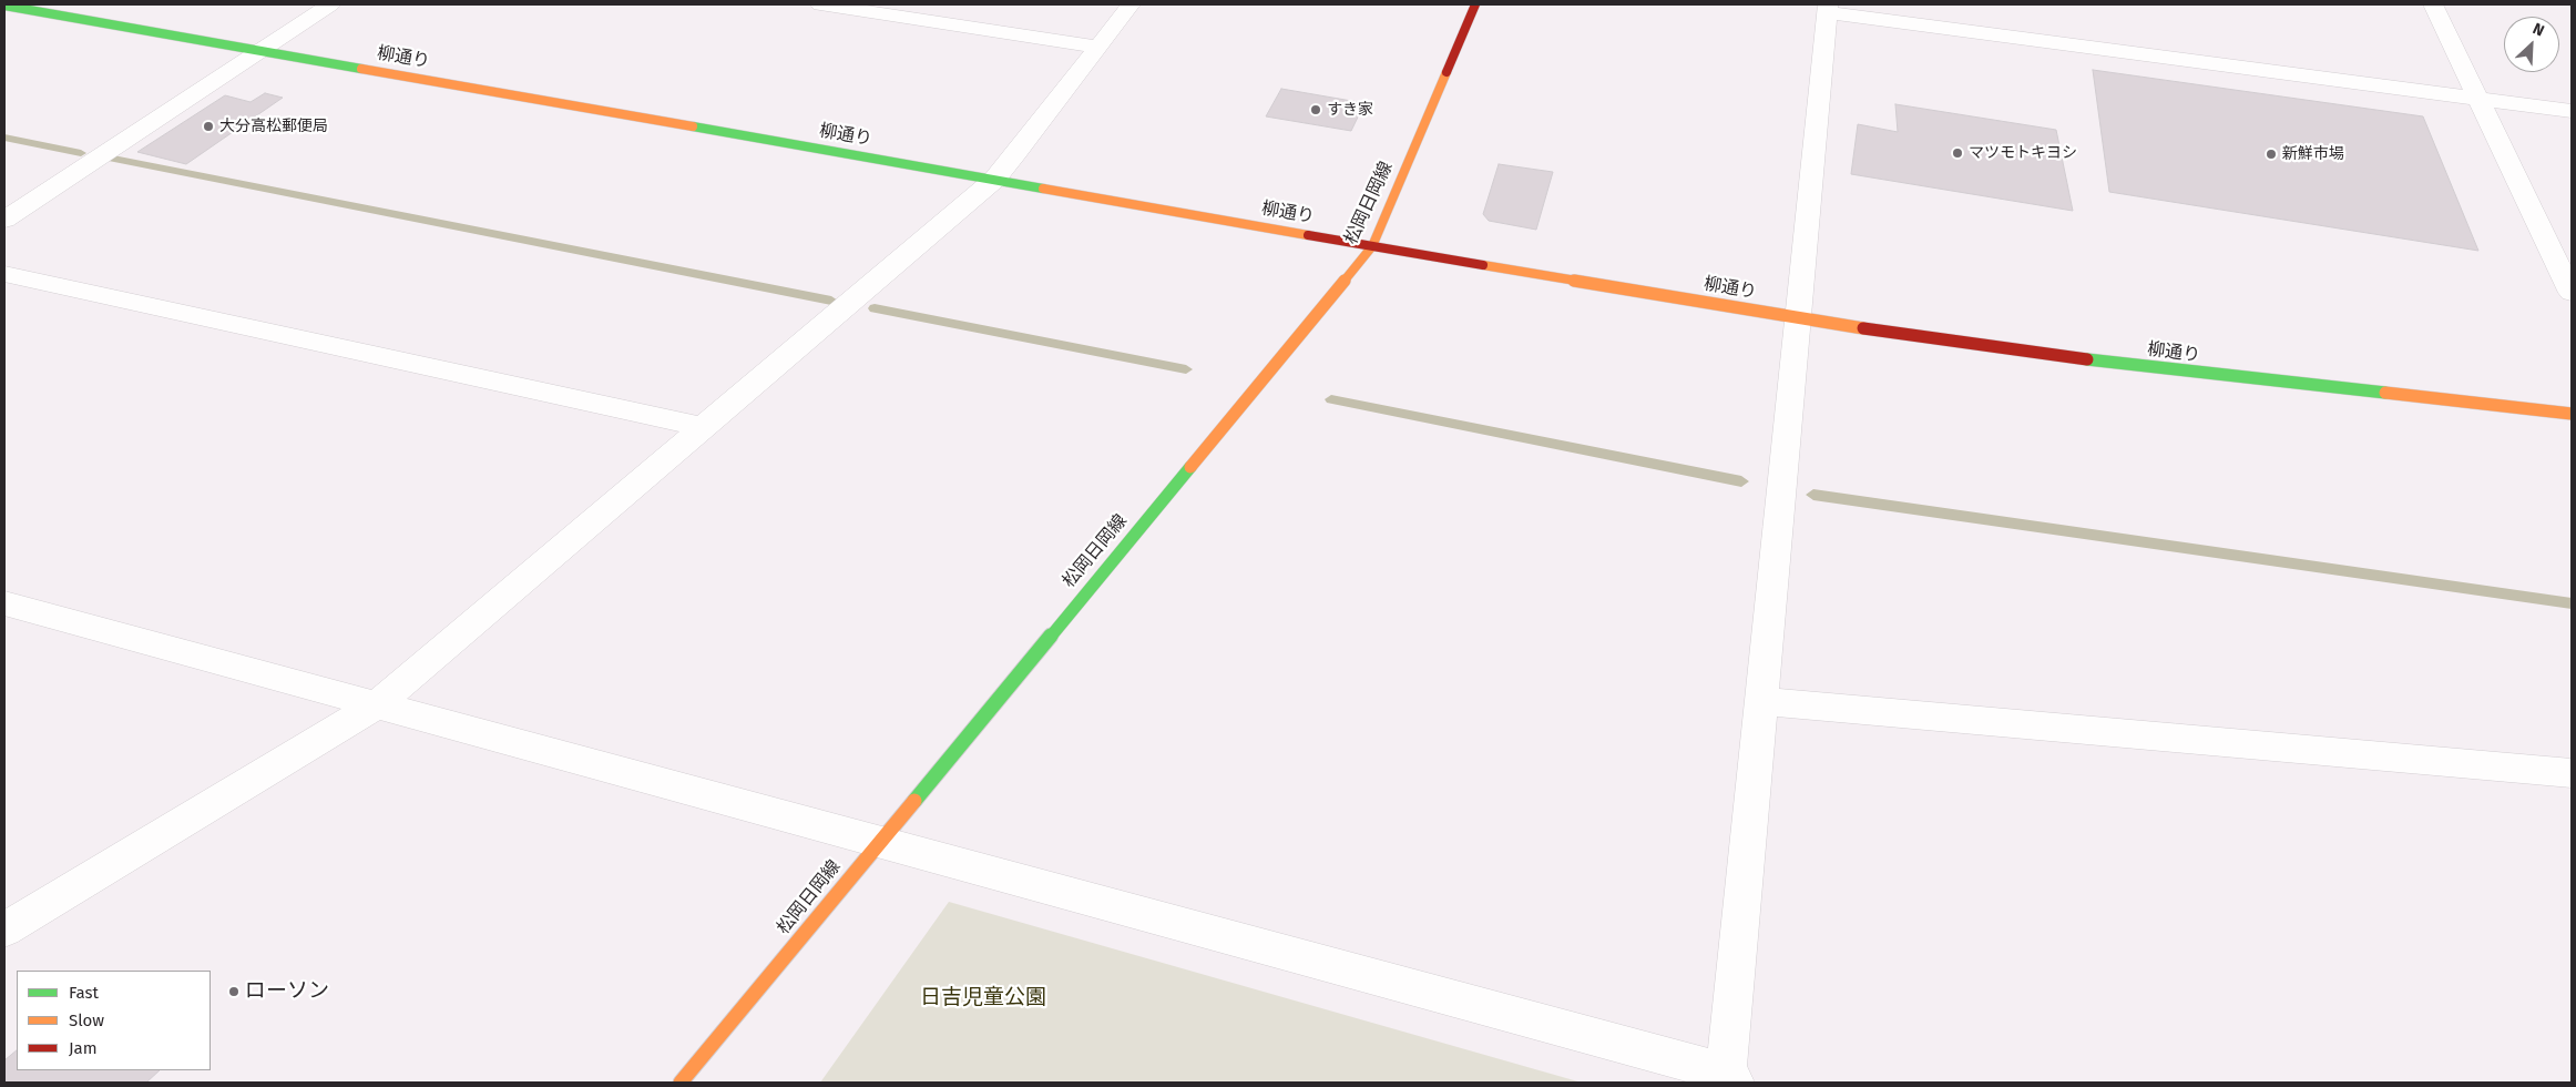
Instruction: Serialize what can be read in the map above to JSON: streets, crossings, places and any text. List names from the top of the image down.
{
  "streets": {
    "street": ["柳通り", "松岡日岡線"]
  },
  "crossings": [
    ["柳通り", "松岡日岡線"]
  ],
  "parks": ["日吉児童公園"],
  "places": [
    "すき家",
    "大分高松郵便局",
    "マツモトキヨシ",
    "新鮮市場",
    "ローソン"
  ],
  "legend": ["Fast", "Slow", "Jam"],
  "north": "top right"
}
